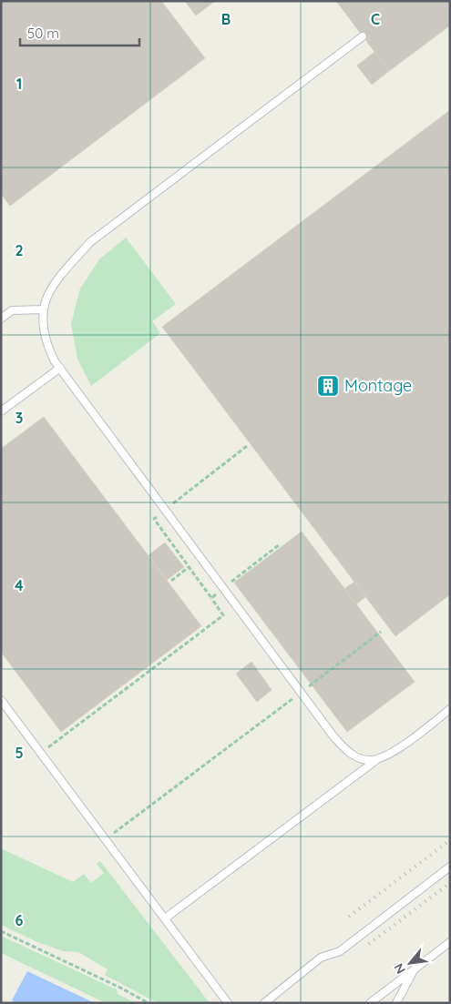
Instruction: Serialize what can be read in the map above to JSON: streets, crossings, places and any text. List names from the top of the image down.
{
  "places": {
    "building": ["Montage"]
  },
  "scale_bar": "50 m",
  "north": "bottom left",
  "grid": {
    "columns": ["B", "C"],
    "rows": [
      "1",
      "2",
      "3",
      "4",
      "5",
      "6"
    ]
  }
}
